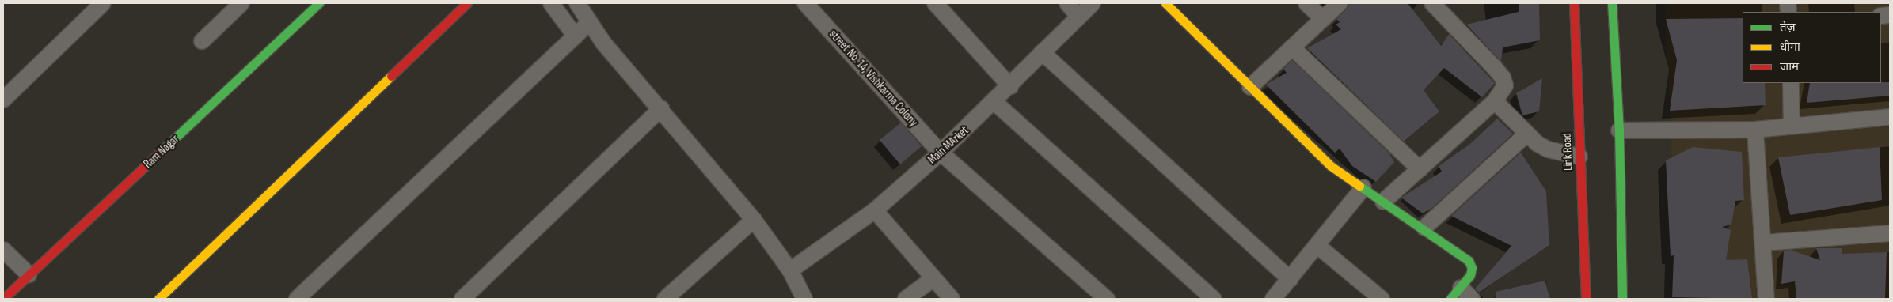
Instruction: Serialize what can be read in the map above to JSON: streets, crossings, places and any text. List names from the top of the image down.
{
  "streets": {
    "street": [
      "street No. 14, Vishkarma Colony",
      "Main MArket",
      "Ram Nagar",
      "Link Road"
    ]
  },
  "crossings": [
    ["street No. 14, Vishkarma Colony", "Main MArket"]
  ],
  "legend": ["तेज़", "धीमा", "जाम"]
}
